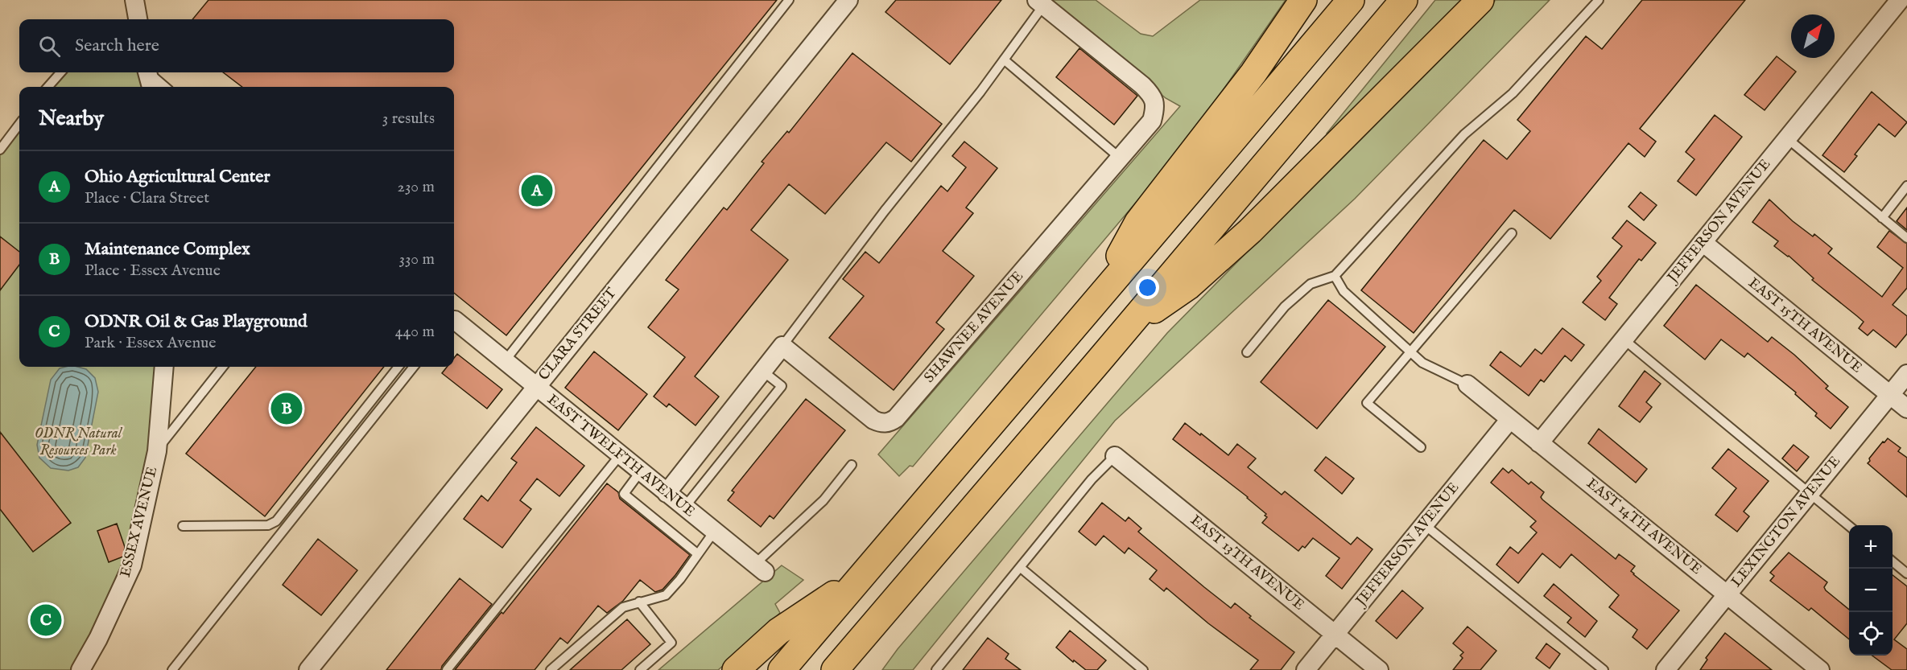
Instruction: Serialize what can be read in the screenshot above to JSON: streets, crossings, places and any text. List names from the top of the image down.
{
  "streets": {
    "street": [
      "JEFFERSON AVENUE",
      "EAST 15TH AVENUE",
      "SHAWNEE AVENUE",
      "CLARA STREET",
      "EAST TWELFTH AVENUE",
      "ESSEX AVENUE",
      "LEXINGTON AVENUE",
      "EAST 14TH AVENUE",
      "EAST 13TH AVENUE"
    ]
  },
  "crossings": [
    ["JEFFERSON AVENUE", "EAST 15TH AVENUE"],
    ["JEFFERSON AVENUE", "EAST 14TH AVENUE"],
    ["JEFFERSON AVENUE", "EAST 13TH AVENUE"],
    ["EAST 15TH AVENUE", "LEXINGTON AVENUE"],
    ["CLARA STREET", "EAST TWELFTH AVENUE"],
    ["LEXINGTON AVENUE", "EAST 14TH AVENUE"]
  ],
  "parks": ["ODNR Natural Resources Park"],
  "north": "top right",
  "page": {
    "search": "Search here",
    "heading": ["Nearby", "3 results"],
    "list": [
      {
        "mark": "A",
        "name": "Ohio Agricultural Center",
        "note": "Place · Clara Street",
        "value": "230 m"
      },
      {
        "mark": "B",
        "name": "Maintenance Complex",
        "note": "Place · Essex Avenue",
        "value": "330 m"
      },
      {
        "mark": "C",
        "name": "ODNR Oil & Gas Playground",
        "note": "Park · Essex Avenue",
        "value": "440 m"
      }
    ],
    "pins": ["A", "B", "C"],
    "map_buttons": ["+", "−"]
  }
}
